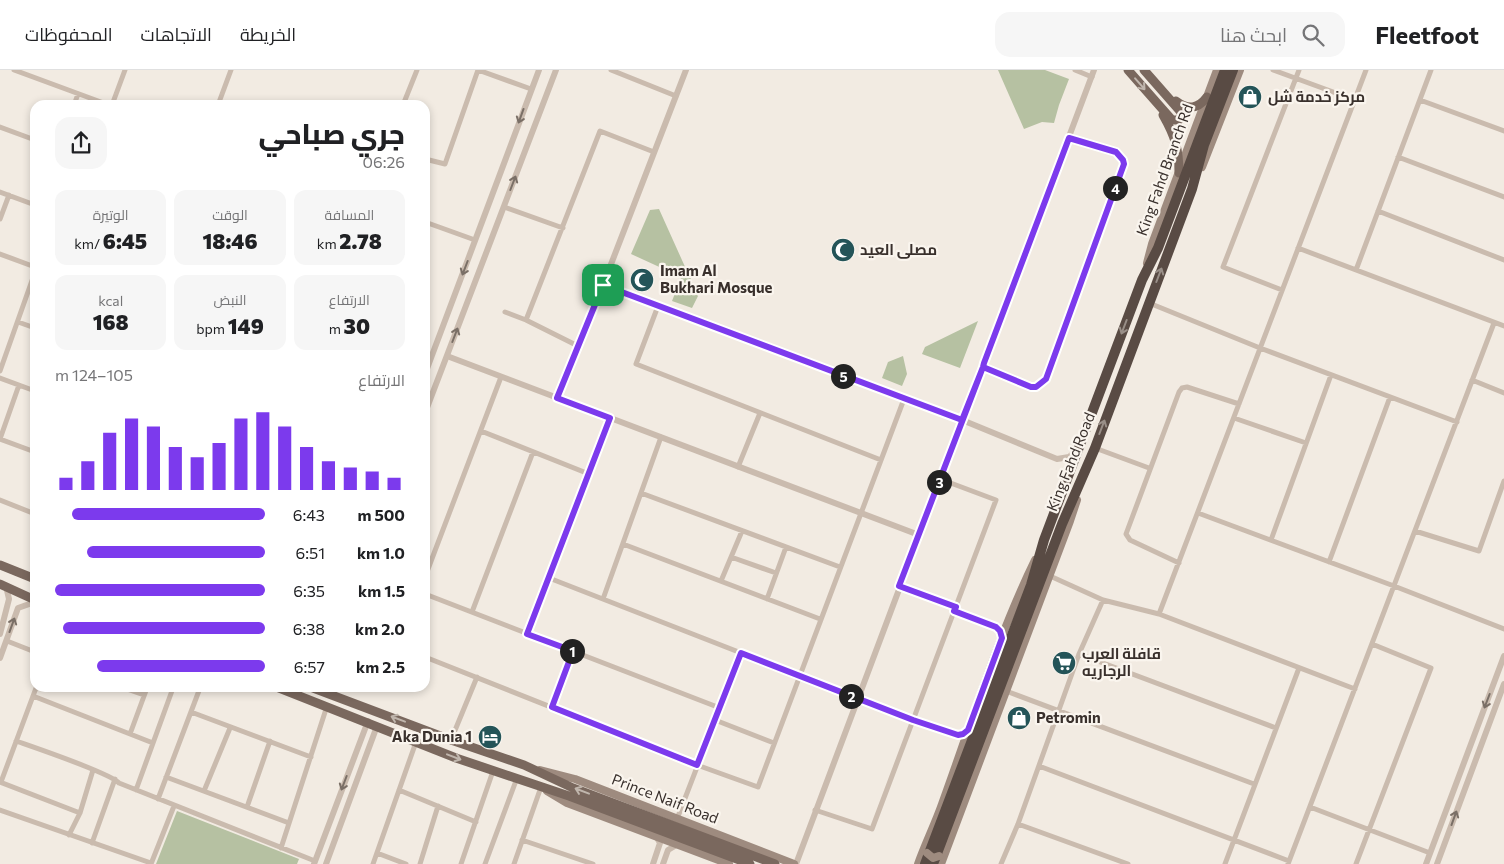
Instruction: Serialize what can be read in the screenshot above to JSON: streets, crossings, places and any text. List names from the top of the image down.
{
  "streets": {
    "highway": ["King Fahd Road"],
    "main road": ["King Fahd Branch Rd", "Prince Naif Road"]
  },
  "crossings": [
    ["King Fahd Branch Rd", "King Fahd Road"]
  ],
  "places": {
    "shop": ["مركز خدمة شل", "Petromin"],
    "mosque": ["مصلى العيد", "Imam Al Bukhari Mosque"],
    "supermarket": ["قافلة العرب الرجاريه"],
    "hotel": ["Aka Dunia 1"]
  },
  "page": {
    "header": "Fleetfoot",
    "search": "ابحث هنا",
    "nav": ["الخريطة", "الاتجاهات", "المحفوظات"],
    "heading": ["جري صباحي", "06:26"],
    "pins": [
      "4",
      "5",
      "3",
      "1",
      "2"
    ],
    "stats": [
      ["المسافة", "2.78 km"],
      ["الوقت", "18:46"],
      ["الوتيرة", "6:45 /km"],
      ["الارتفاع", "30 m"],
      ["النبض", "149 bpm"],
      ["kcal", "168"]
    ],
    "chart": ["الارتفاع", "105–124 m"],
    "list": [
      {
        "name": "500 m",
        "note": "6:43"
      },
      {
        "name": "1.0 km",
        "note": "6:51"
      },
      {
        "name": "1.5 km",
        "note": "6:35"
      },
      {
        "name": "2.0 km",
        "note": "6:38"
      },
      {
        "name": "2.5 km",
        "note": "6:57"
      }
    ]
  }
}
